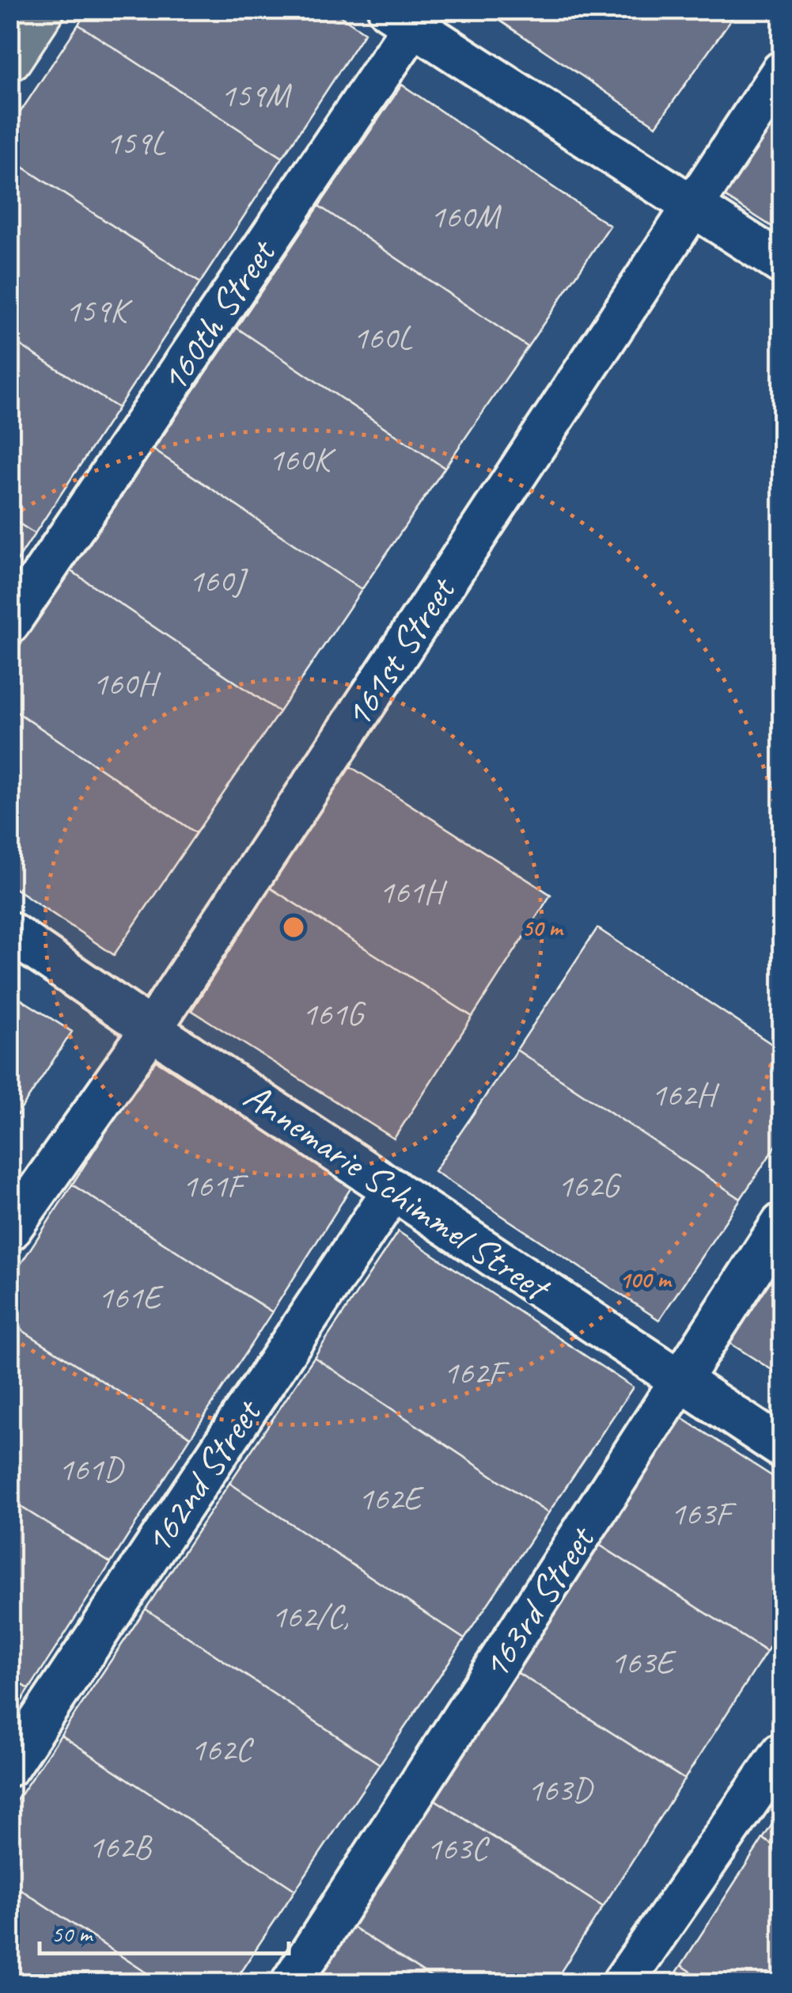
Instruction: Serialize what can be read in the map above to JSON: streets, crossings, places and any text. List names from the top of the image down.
{
  "streets": {
    "street": [
      "160th Street",
      "161st Street",
      "Annemarie Schimmel Street",
      "162nd Street",
      "163rd Street"
    ]
  },
  "crossings": [
    ["161st Street", "Annemarie Schimmel Street"],
    ["Annemarie Schimmel Street", "162nd Street"],
    ["Annemarie Schimmel Street", "163rd Street"]
  ],
  "house_numbers": [
    "159M",
    "159L",
    "160M",
    "159K",
    "160L",
    "160K",
    "160J",
    "160H",
    "161H",
    "161G",
    "162H",
    "161F",
    "162G",
    "161E",
    "162F",
    "161D",
    "162E",
    "163F",
    "162/C,",
    "163E",
    "162C",
    "163D",
    "162B",
    "163C"
  ],
  "scale_bar": "50 m",
  "rings": ["50 m", "100 m"]
}
